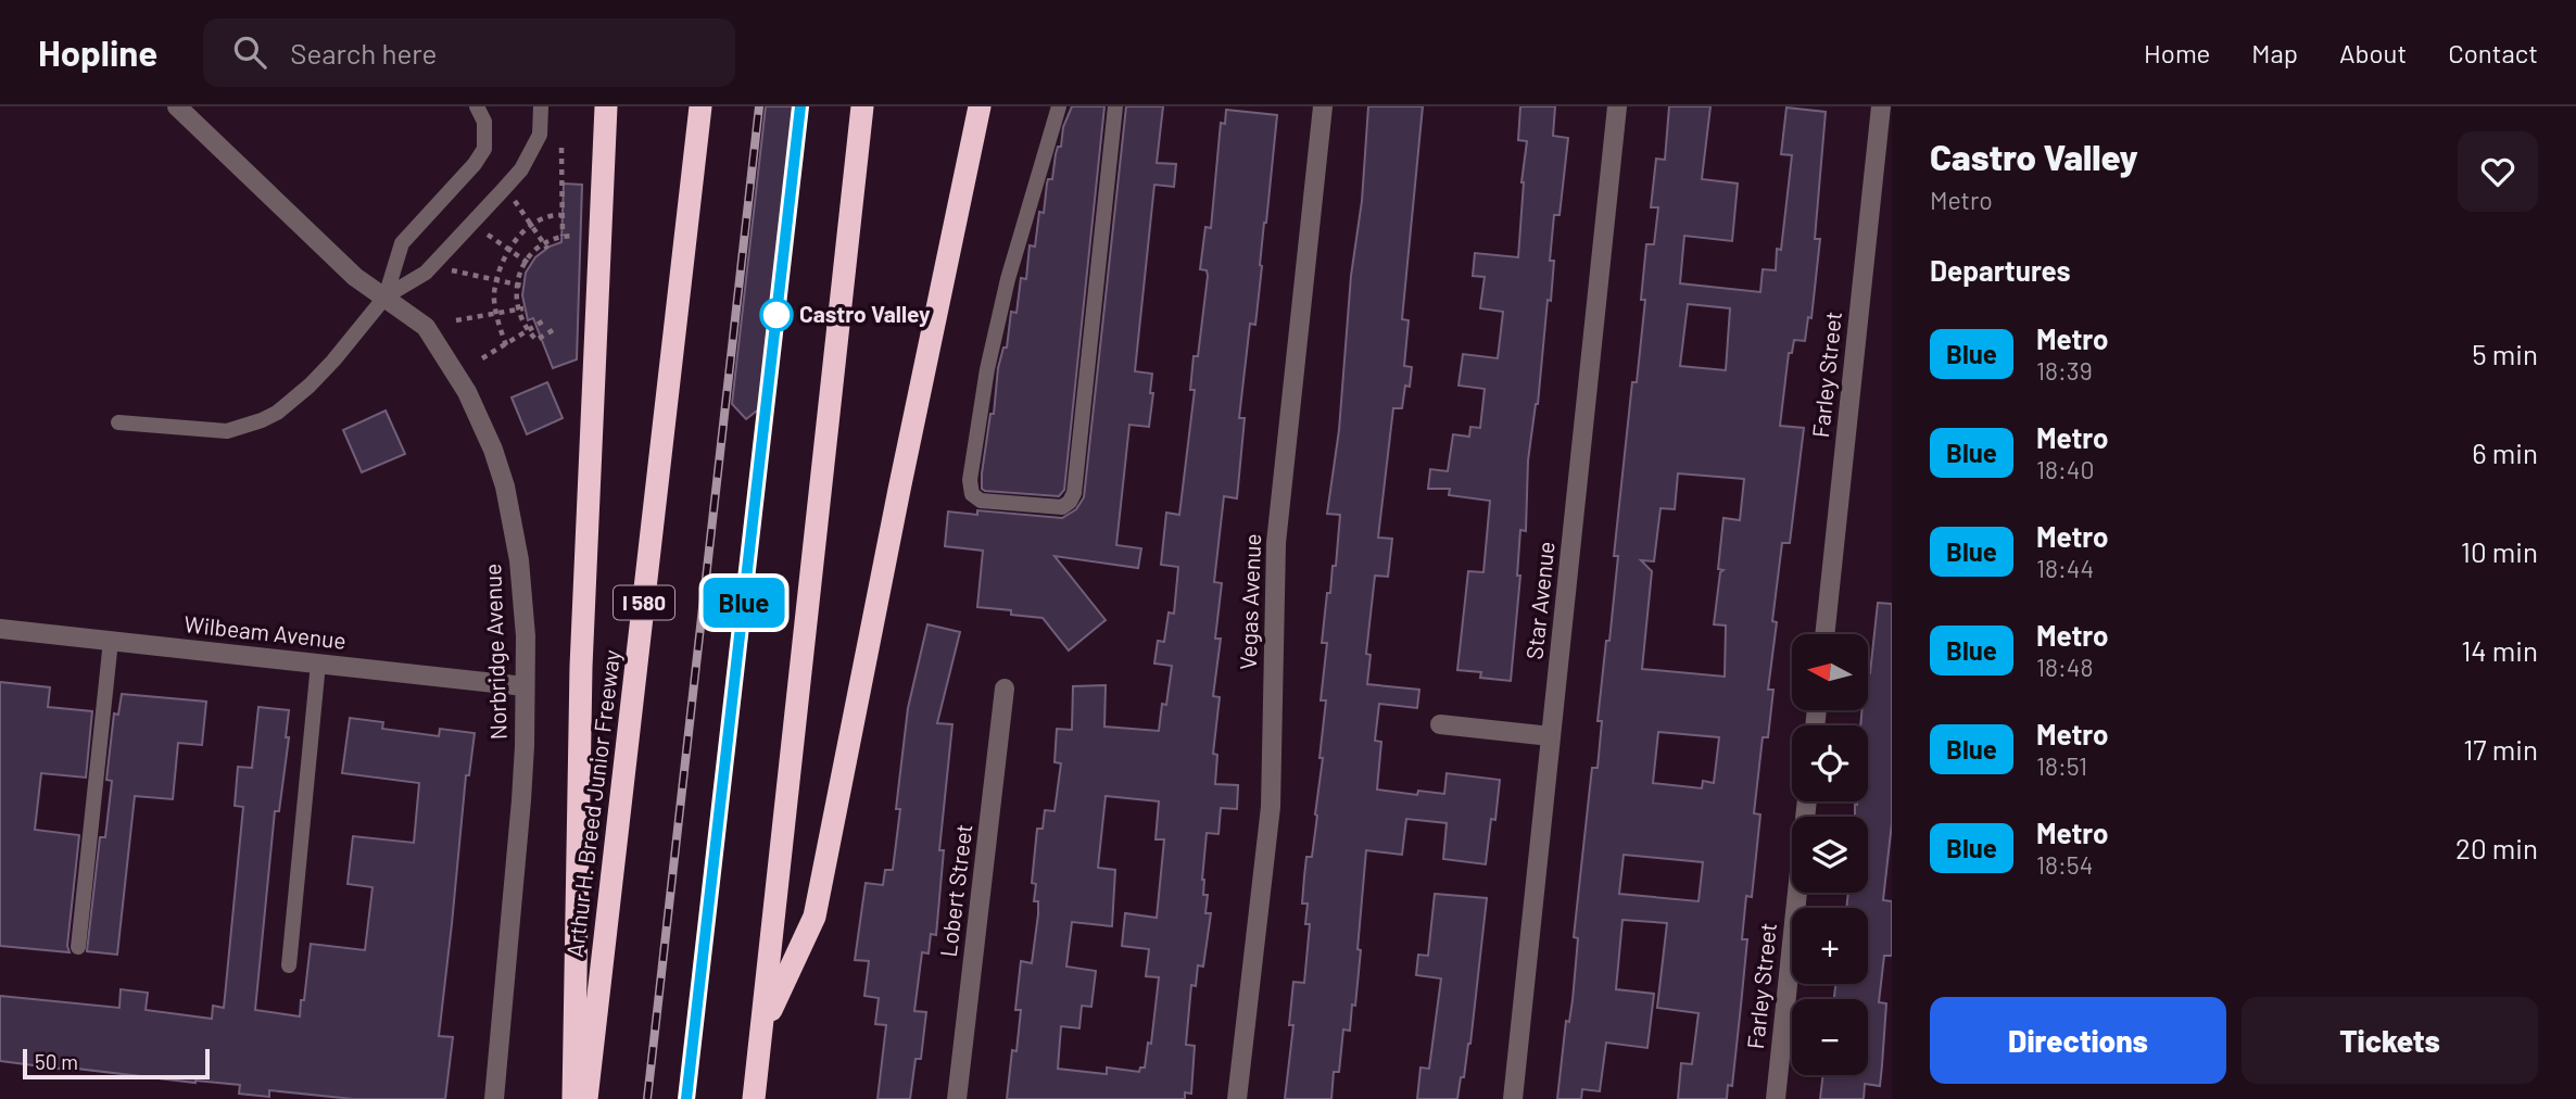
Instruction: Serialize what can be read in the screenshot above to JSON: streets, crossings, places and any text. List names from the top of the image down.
{
  "streets": {
    "highway": ["I 580", "Arthur H. Breed Junior Freeway"],
    "street": [
      "Farley Street",
      "Star Avenue",
      "Vegas Avenue",
      "Wilbeam Avenue",
      "Norbridge Avenue",
      "Lobert Street"
    ]
  },
  "crossings": [
    ["Wilbeam Avenue", "Norbridge Avenue"]
  ],
  "places": ["Castro Valley"],
  "lines": ["metro line Blue"],
  "scale_bar": "50 m",
  "north": "left",
  "page": {
    "header": "Hopline",
    "search": "Search here",
    "nav": [
      "Home",
      "Map",
      "About",
      "Contact"
    ],
    "on_map": "Blue",
    "heading": [
      ["Castro Valley", "Metro"],
      "Departures"
    ],
    "list": [
      {
        "mark": "Blue",
        "name": "Metro",
        "note": "18:39",
        "value": "5 min"
      },
      {
        "mark": "Blue",
        "name": "Metro",
        "note": "18:40",
        "value": "6 min"
      },
      {
        "mark": "Blue",
        "name": "Metro",
        "note": "18:44",
        "value": "10 min"
      },
      {
        "mark": "Blue",
        "name": "Metro",
        "note": "18:48",
        "value": "14 min"
      },
      {
        "mark": "Blue",
        "name": "Metro",
        "note": "18:51",
        "value": "17 min"
      },
      {
        "mark": "Blue",
        "name": "Metro",
        "note": "18:54",
        "value": "20 min"
      }
    ],
    "map_buttons": ["+", "−"],
    "buttons": ["Directions", "Tickets"],
    "scale": "50 m"
  }
}
